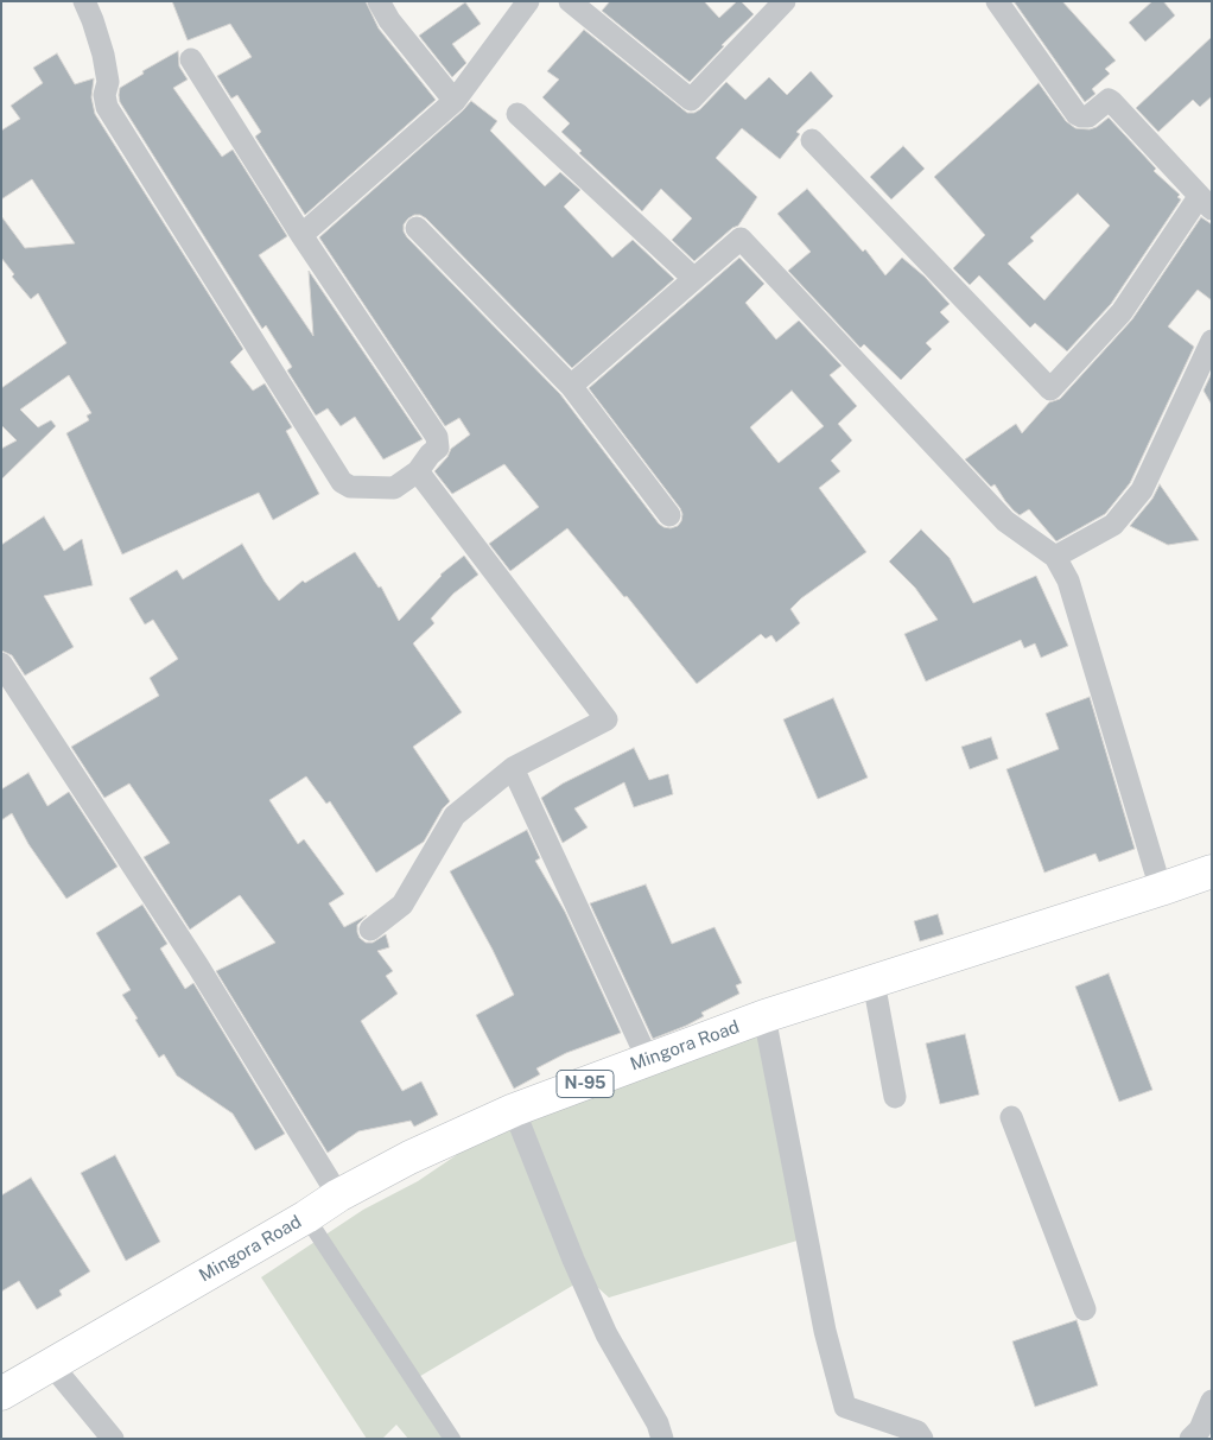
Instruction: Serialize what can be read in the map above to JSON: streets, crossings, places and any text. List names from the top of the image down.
{
  "streets": {
    "main road": ["Mingora Road", "N-95"]
  }
}
